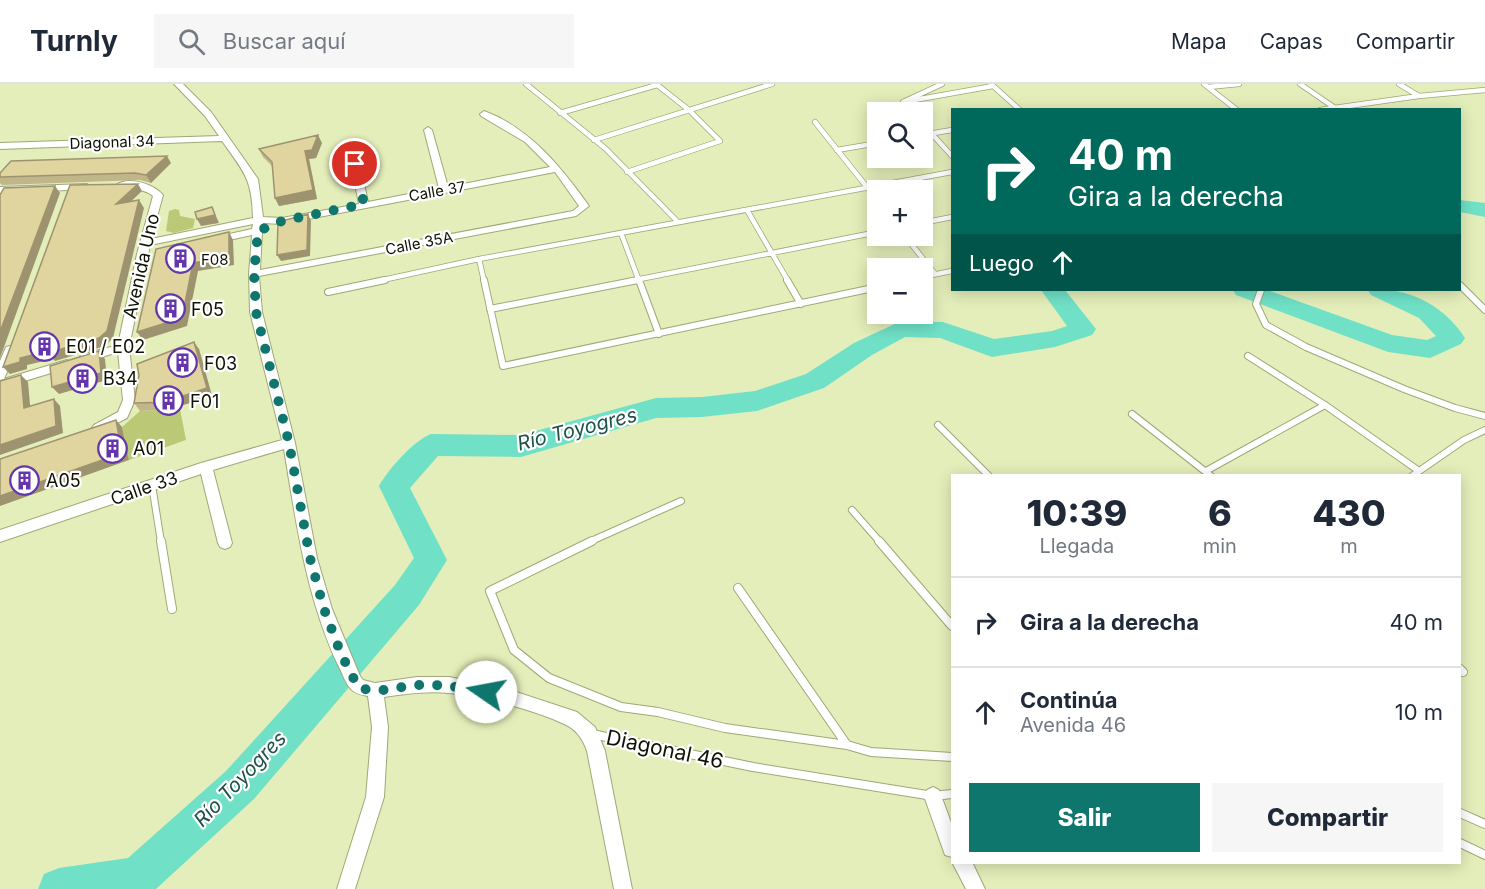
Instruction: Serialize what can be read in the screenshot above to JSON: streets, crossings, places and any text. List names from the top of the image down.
{
  "streets": {
    "street": [
      "Diagonal 34",
      "Calle 37",
      "Calle 35A",
      "Avenida Uno",
      "Calle 33",
      "Diagonal 46"
    ]
  },
  "crossings": [
    ["Calle 37", "Calle 35A"],
    ["Calle 37", "Avenida Uno"]
  ],
  "water": ["Río Toyogres"],
  "places": {
    "building": [
      "F08",
      "F05",
      "E01 / E02",
      "F03",
      "B34",
      "F01",
      "A01",
      "A05"
    ]
  },
  "page": {
    "header": "Turnly",
    "search": "Buscar aquí",
    "nav": ["Mapa", "Capas", "Compartir"],
    "map_buttons": ["+", "−"],
    "turn": ["40 m", "Gira a la derecha"],
    "then": "Luego",
    "eta": [
      "10:39",
      "Llegada",
      "6",
      "min",
      "430",
      "m"
    ],
    "list": [
      {
        "name": "Gira a la derecha",
        "value": "40 m"
      },
      {
        "name": "Continúa",
        "note": "Avenida 46",
        "value": "10 m"
      }
    ],
    "buttons": ["Salir", "Compartir"]
  }
}
